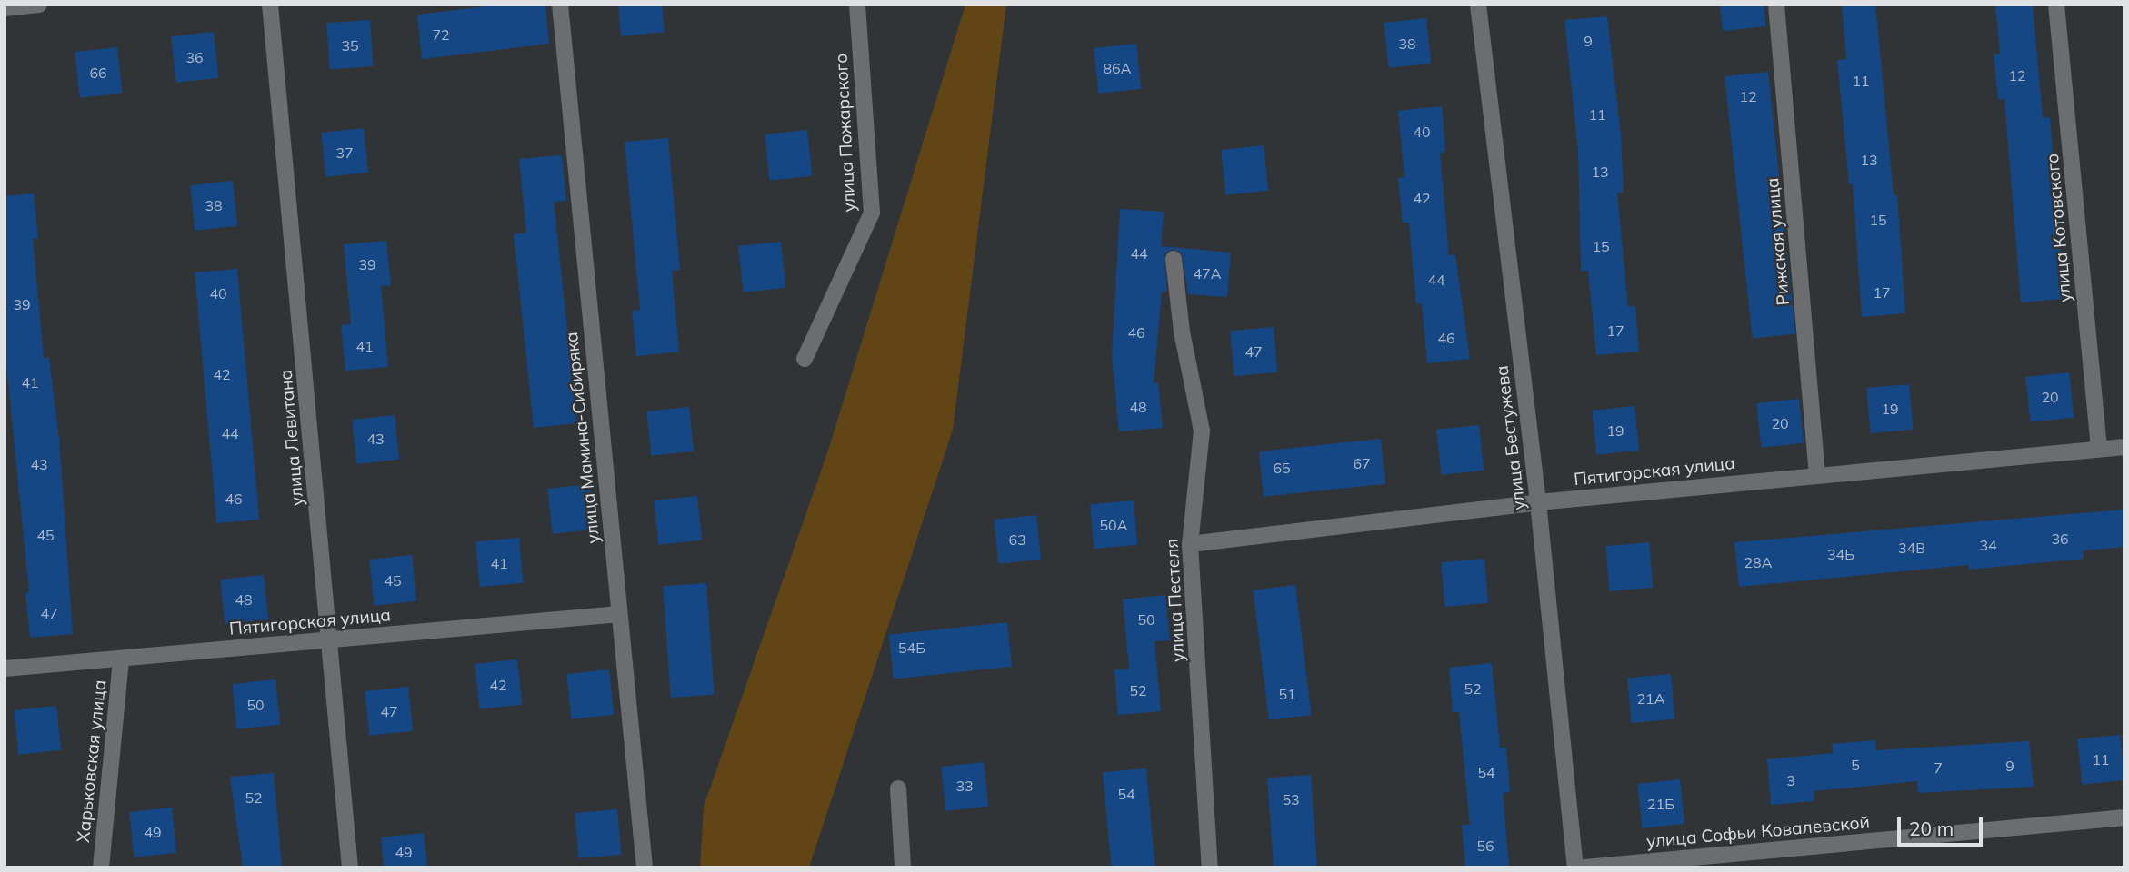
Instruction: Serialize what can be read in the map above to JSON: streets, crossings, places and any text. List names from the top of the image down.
{
  "streets": {
    "street": [
      "улица Пожарского",
      "улица Котовского",
      "Рижская улица",
      "улица Левитана",
      "улица Мамина-Сибиряка",
      "улица Бестужева",
      "Пятигорская улица",
      "улица Пестеля",
      "Харьковская улица",
      "улица Софьи Ковалевской"
    ]
  },
  "crossings": [
    ["улица Котовского", "Пятигорская улица"],
    ["Рижская улица", "Пятигорская улица"],
    ["улица Левитана", "Пятигорская улица"],
    ["улица Мамина-Сибиряка", "Пятигорская улица"],
    ["улица Бестужева", "Пятигорская улица"],
    ["Пятигорская улица", "улица Пестеля"],
    ["Пятигорская улица", "Харьковская улица"]
  ],
  "house_numbers": [
    "72",
    "9",
    "38",
    "35",
    "36",
    "86А",
    "66",
    "12",
    "11",
    "12",
    "11",
    "40",
    "37",
    "13",
    "13",
    "42",
    "38",
    "15",
    "15",
    "44",
    "39",
    "47А",
    "44",
    "17",
    "40",
    "39",
    "17",
    "46",
    "46",
    "41",
    "47",
    "42",
    "41",
    "20",
    "48",
    "19",
    "20",
    "19",
    "44",
    "43",
    "67",
    "43",
    "65",
    "46",
    "50А",
    "45",
    "36",
    "63",
    "34",
    "34В",
    "34Б",
    "28А",
    "41",
    "45",
    "48",
    "47",
    "50",
    "54Б",
    "42",
    "52",
    "52",
    "51",
    "21А",
    "50",
    "47",
    "11",
    "5",
    "9",
    "7",
    "54",
    "3",
    "33",
    "54",
    "52",
    "53",
    "21Б",
    "49",
    "56",
    "49"
  ],
  "scale_bar": "20 m"
}
